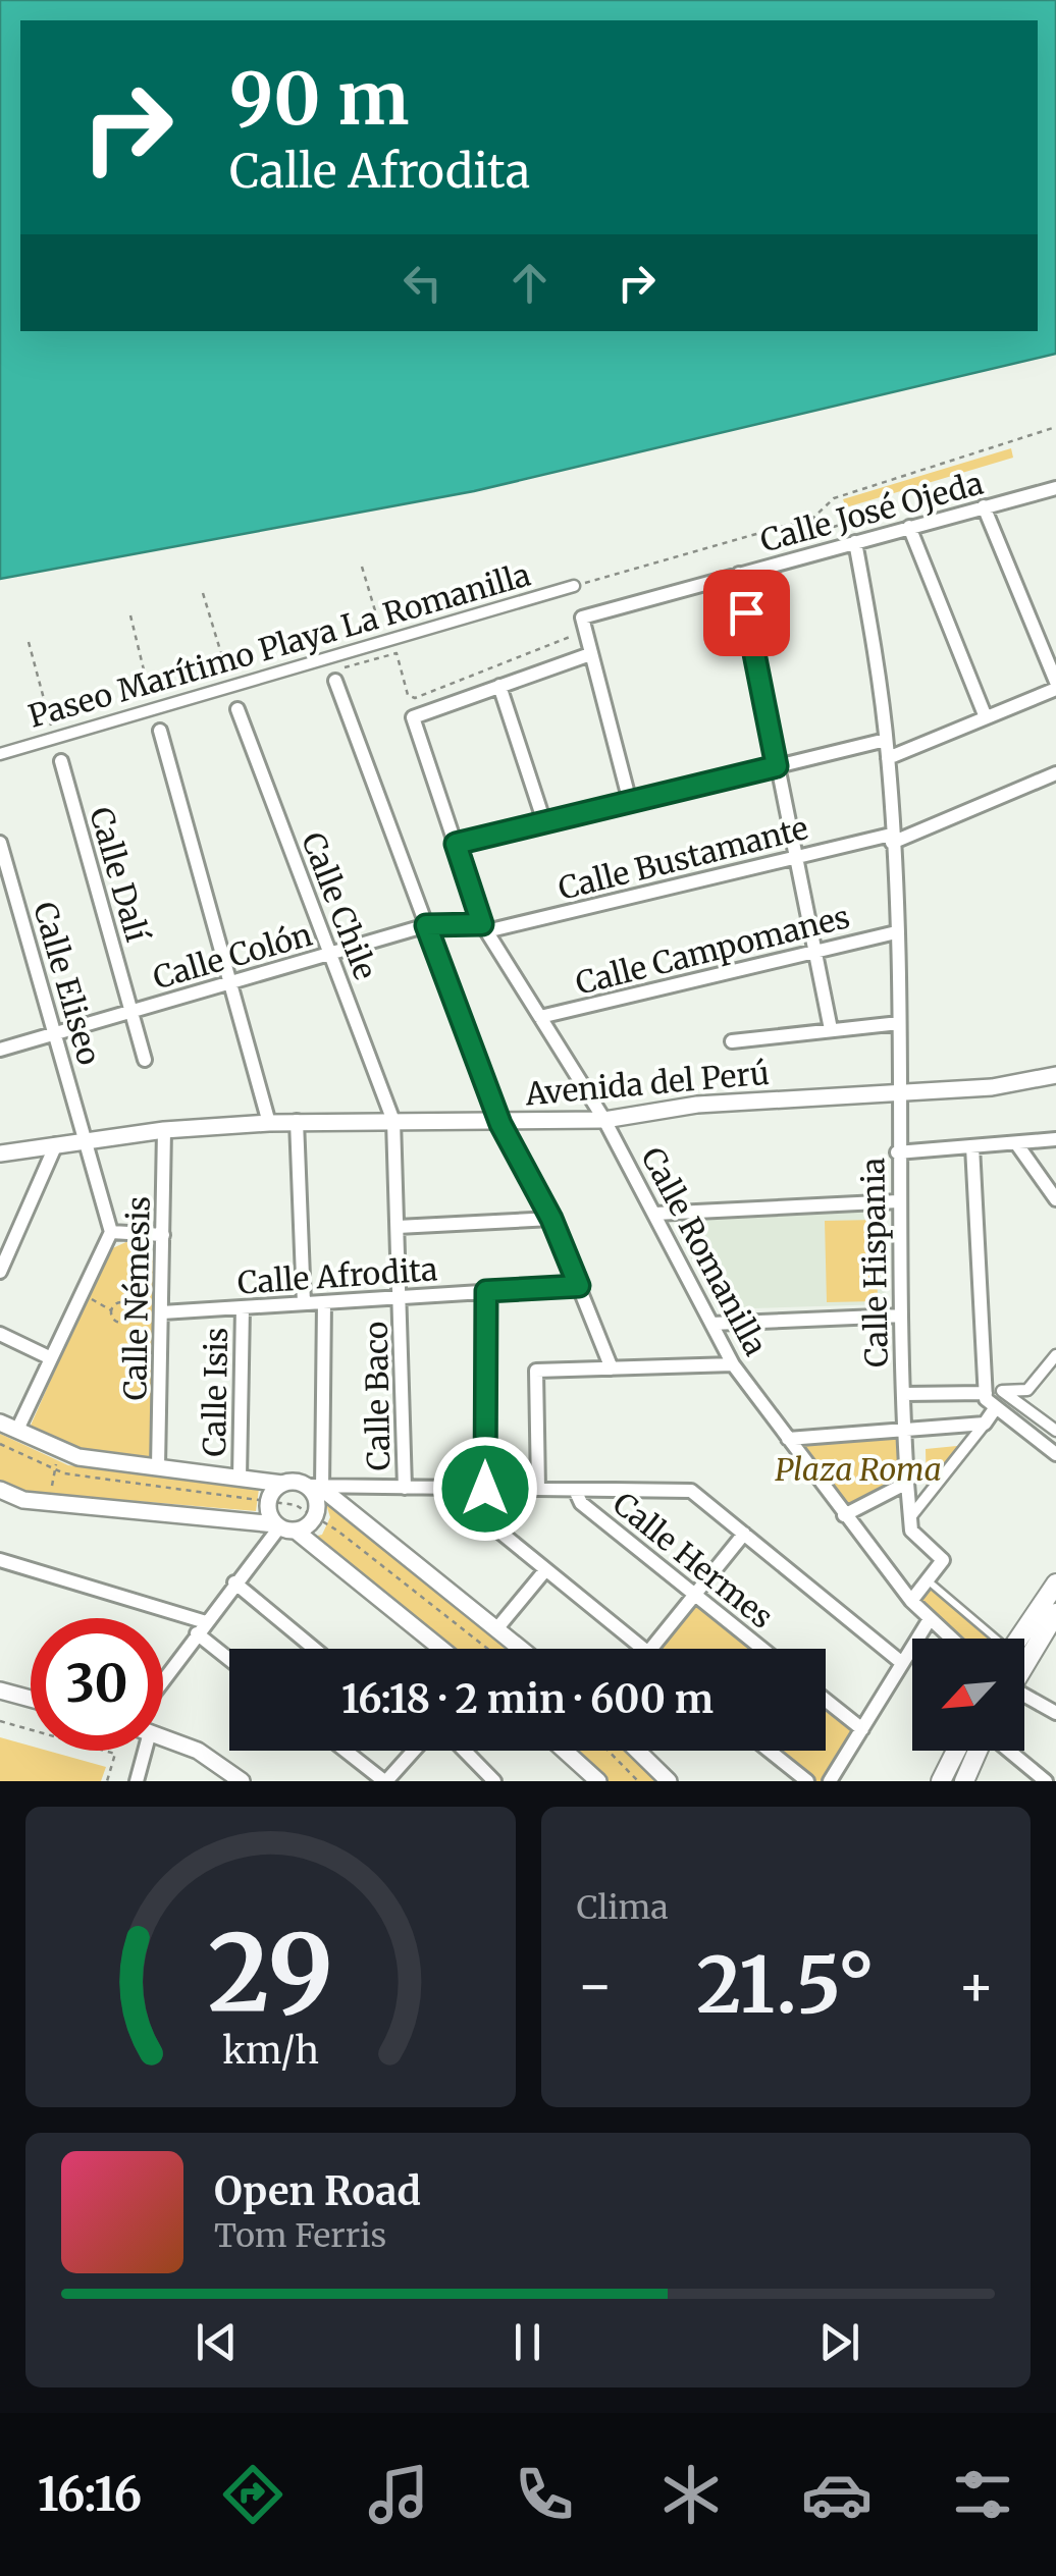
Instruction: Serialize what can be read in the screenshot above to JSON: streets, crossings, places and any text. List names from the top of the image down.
{
  "streets": {
    "street": [
      "Calle José Ojeda",
      "Paseo Marítimo Playa La Romanilla",
      "Calle Bustamante",
      "Calle Dalí",
      "Calle Chile",
      "Calle Campomanes",
      "Calle Colón",
      "Calle Eliseo",
      "Avenida del Perú",
      "Calle Romanilla",
      "Calle Hispania",
      "Calle Afrodita",
      "Calle Némesis",
      "Calle Isis",
      "Calle Baco",
      "Calle Hermes"
    ]
  },
  "crossings": [
    ["Calle José Ojeda", "Calle Hispania"],
    ["Calle Bustamante", "Calle Colón"],
    ["Calle Bustamante", "Calle Romanilla"],
    ["Calle Bustamante", "Calle Hispania"],
    ["Calle Dalí", "Calle Colón"],
    ["Calle Chile", "Calle Colón"],
    ["Calle Chile", "Avenida del Perú"],
    ["Calle Chile", "Calle Baco"],
    ["Calle Campomanes", "Calle Romanilla"],
    ["Calle Campomanes", "Calle Hispania"],
    ["Calle Colón", "Calle Eliseo"],
    ["Calle Colón", "Calle Romanilla"],
    ["Calle Eliseo", "Avenida del Perú"],
    ["Avenida del Perú", "Calle Romanilla"],
    ["Avenida del Perú", "Calle Hispania"],
    ["Avenida del Perú", "Calle Némesis"],
    ["Avenida del Perú", "Calle Baco"],
    ["Calle Afrodita", "Calle Némesis"],
    ["Calle Afrodita", "Calle Isis"],
    ["Calle Afrodita", "Calle Baco"]
  ],
  "parks": ["Plaza Roma"],
  "north": "bottom left",
  "page": {
    "turn": ["90 m", "Calle Afrodita"],
    "limit": "30",
    "trip": "16:18 · 2 min · 600 m",
    "tile": "Clima",
    "heat": ["−", "21.5°", "+"],
    "song": ["Open Road", "Tom Ferris"],
    "tabs": "16:16",
    "gauge": ["29", "km/h"]
  }
}
